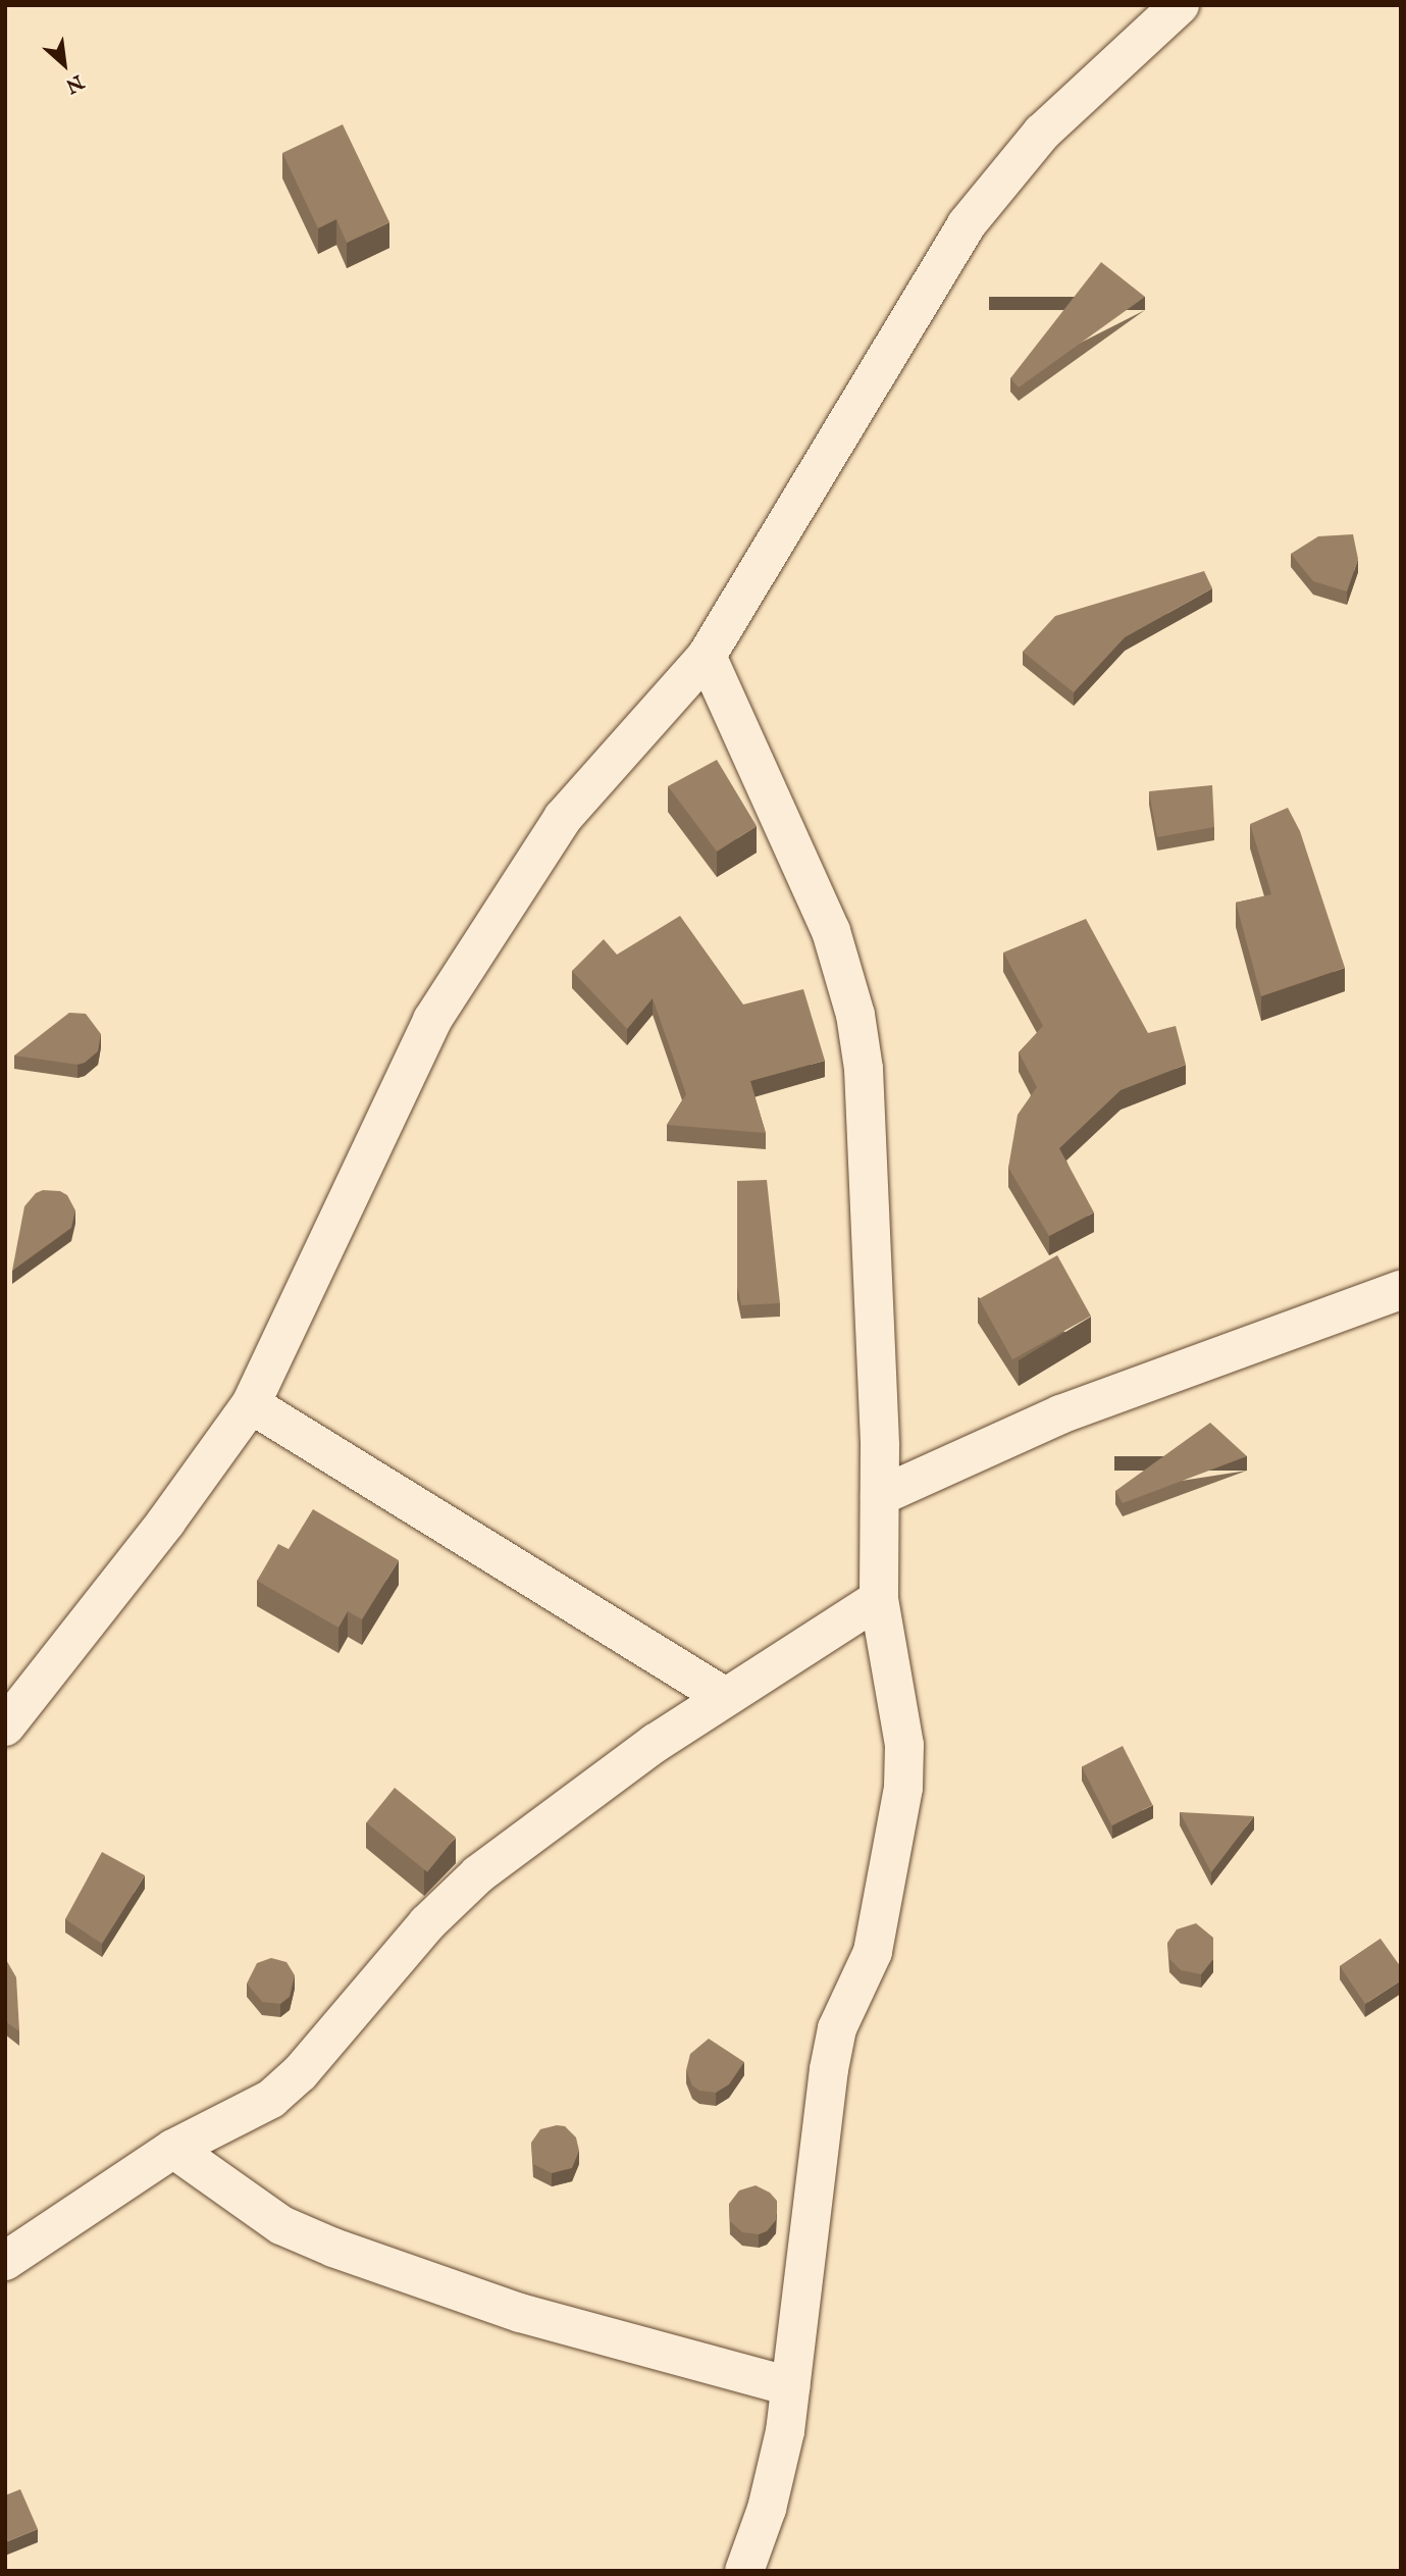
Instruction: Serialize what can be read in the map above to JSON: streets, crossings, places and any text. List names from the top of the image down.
{
  "north": "bottom right"
}
